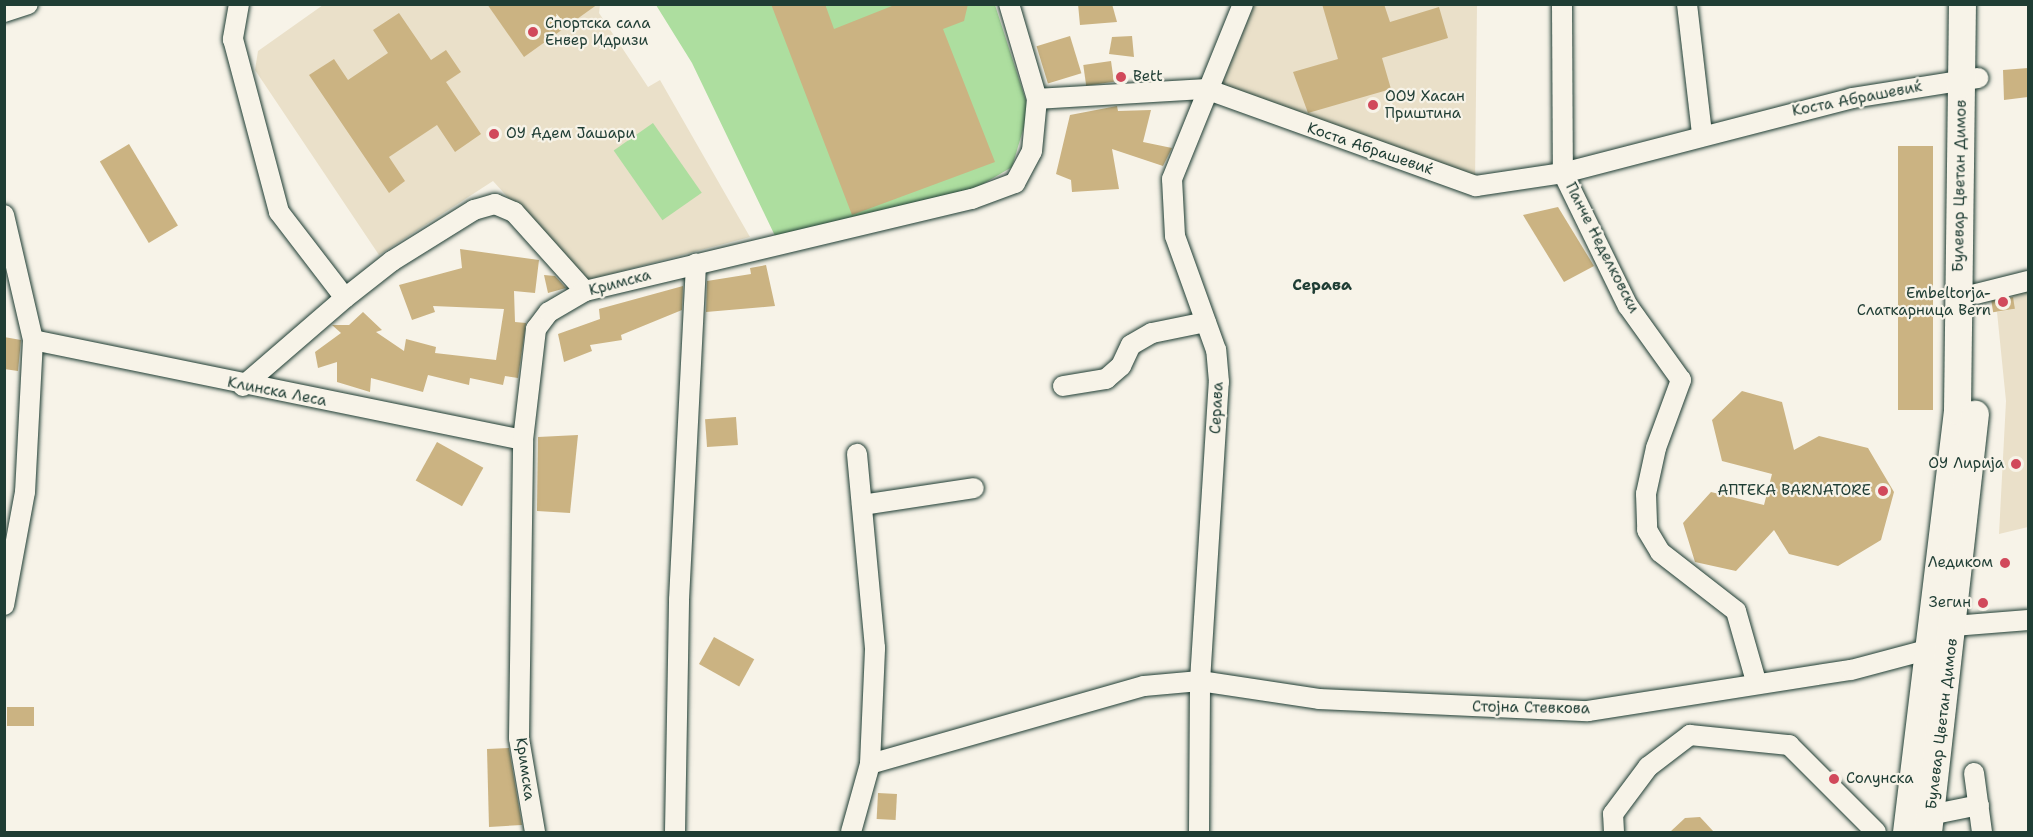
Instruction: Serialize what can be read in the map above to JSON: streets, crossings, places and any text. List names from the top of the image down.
{
  "streets": {
    "street": [
      "Коста Абрашевиќ",
      "Булевар Цветан Димов",
      "Панче Неделковски",
      "Кримска",
      "Клинска Леса",
      "Серава",
      "Стојна Стевкова"
    ]
  },
  "crossings": [
    ["Коста Абрашевиќ", "Булевар Цветан Димов"],
    ["Коста Абрашевиќ", "Панче Неделковски"],
    ["Коста Абрашевиќ", "Кримска"],
    ["Коста Абрашевиќ", "Серава"],
    ["Булевар Цветан Димов", "Стојна Стевкова"],
    ["Панче Неделковски", "Стојна Стевкова"],
    ["Кримска", "Клинска Леса"],
    ["Серава", "Стојна Стевкова"]
  ],
  "districts": ["Серава"],
  "places": [
    "Спортска сала Енвер Идризи",
    "Bett",
    "ООУ Хасан Приштина",
    "ОУ Адем Јашари",
    "Embeltorja- Слаткарница Bern",
    "ОУ Лирија",
    "АПТЕКА BARNATORE",
    "Ледиком",
    "Зегин",
    "Солунска"
  ]
}
